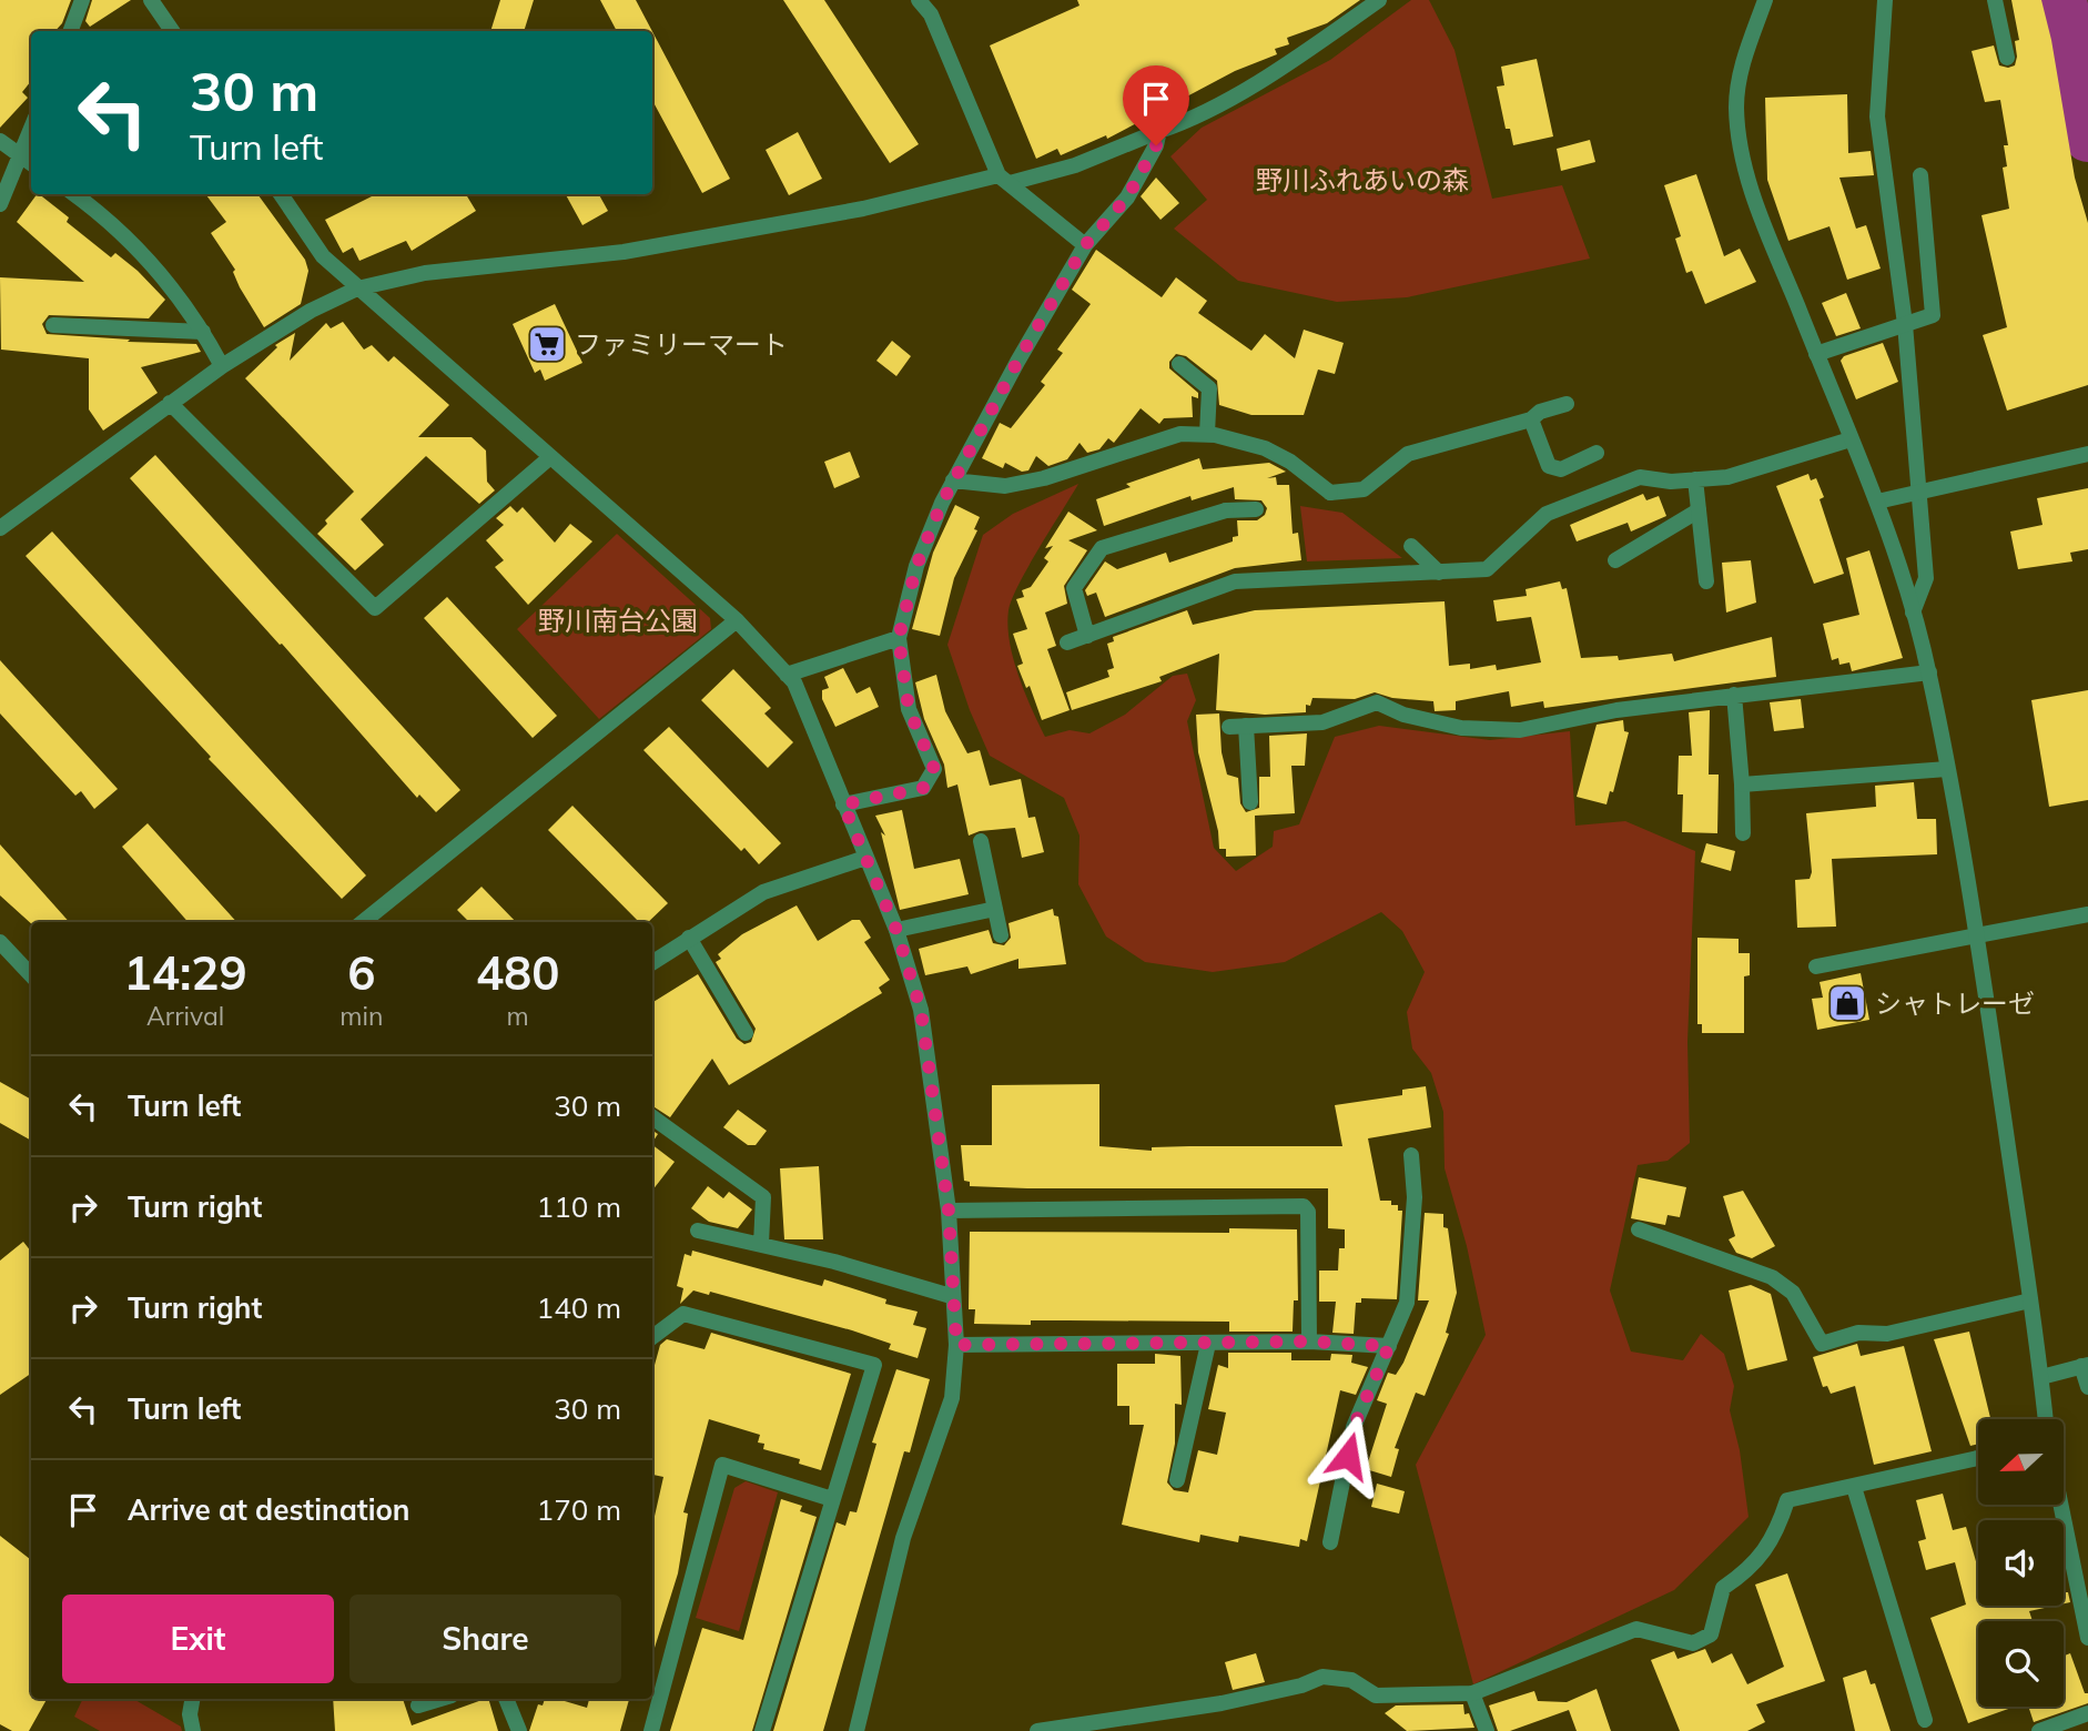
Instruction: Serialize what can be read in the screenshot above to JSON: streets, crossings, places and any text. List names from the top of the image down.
{
  "parks": ["野川ふれあいの森", "野川南台公園"],
  "places": {
    "supermarket": ["ファミリーマート"],
    "shop": ["シャトレーゼ"]
  },
  "north": "left",
  "page": {
    "turn": ["30 m", "Turn left"],
    "eta": [
      "14:29",
      "Arrival",
      "6",
      "min",
      "480",
      "m"
    ],
    "list": [
      {
        "name": "Turn left",
        "value": "30 m"
      },
      {
        "name": "Turn right",
        "value": "110 m"
      },
      {
        "name": "Turn right",
        "value": "140 m"
      },
      {
        "name": "Turn left",
        "value": "30 m"
      },
      {
        "name": "Arrive at destination",
        "value": "170 m"
      }
    ],
    "buttons": ["Exit", "Share"]
  }
}
